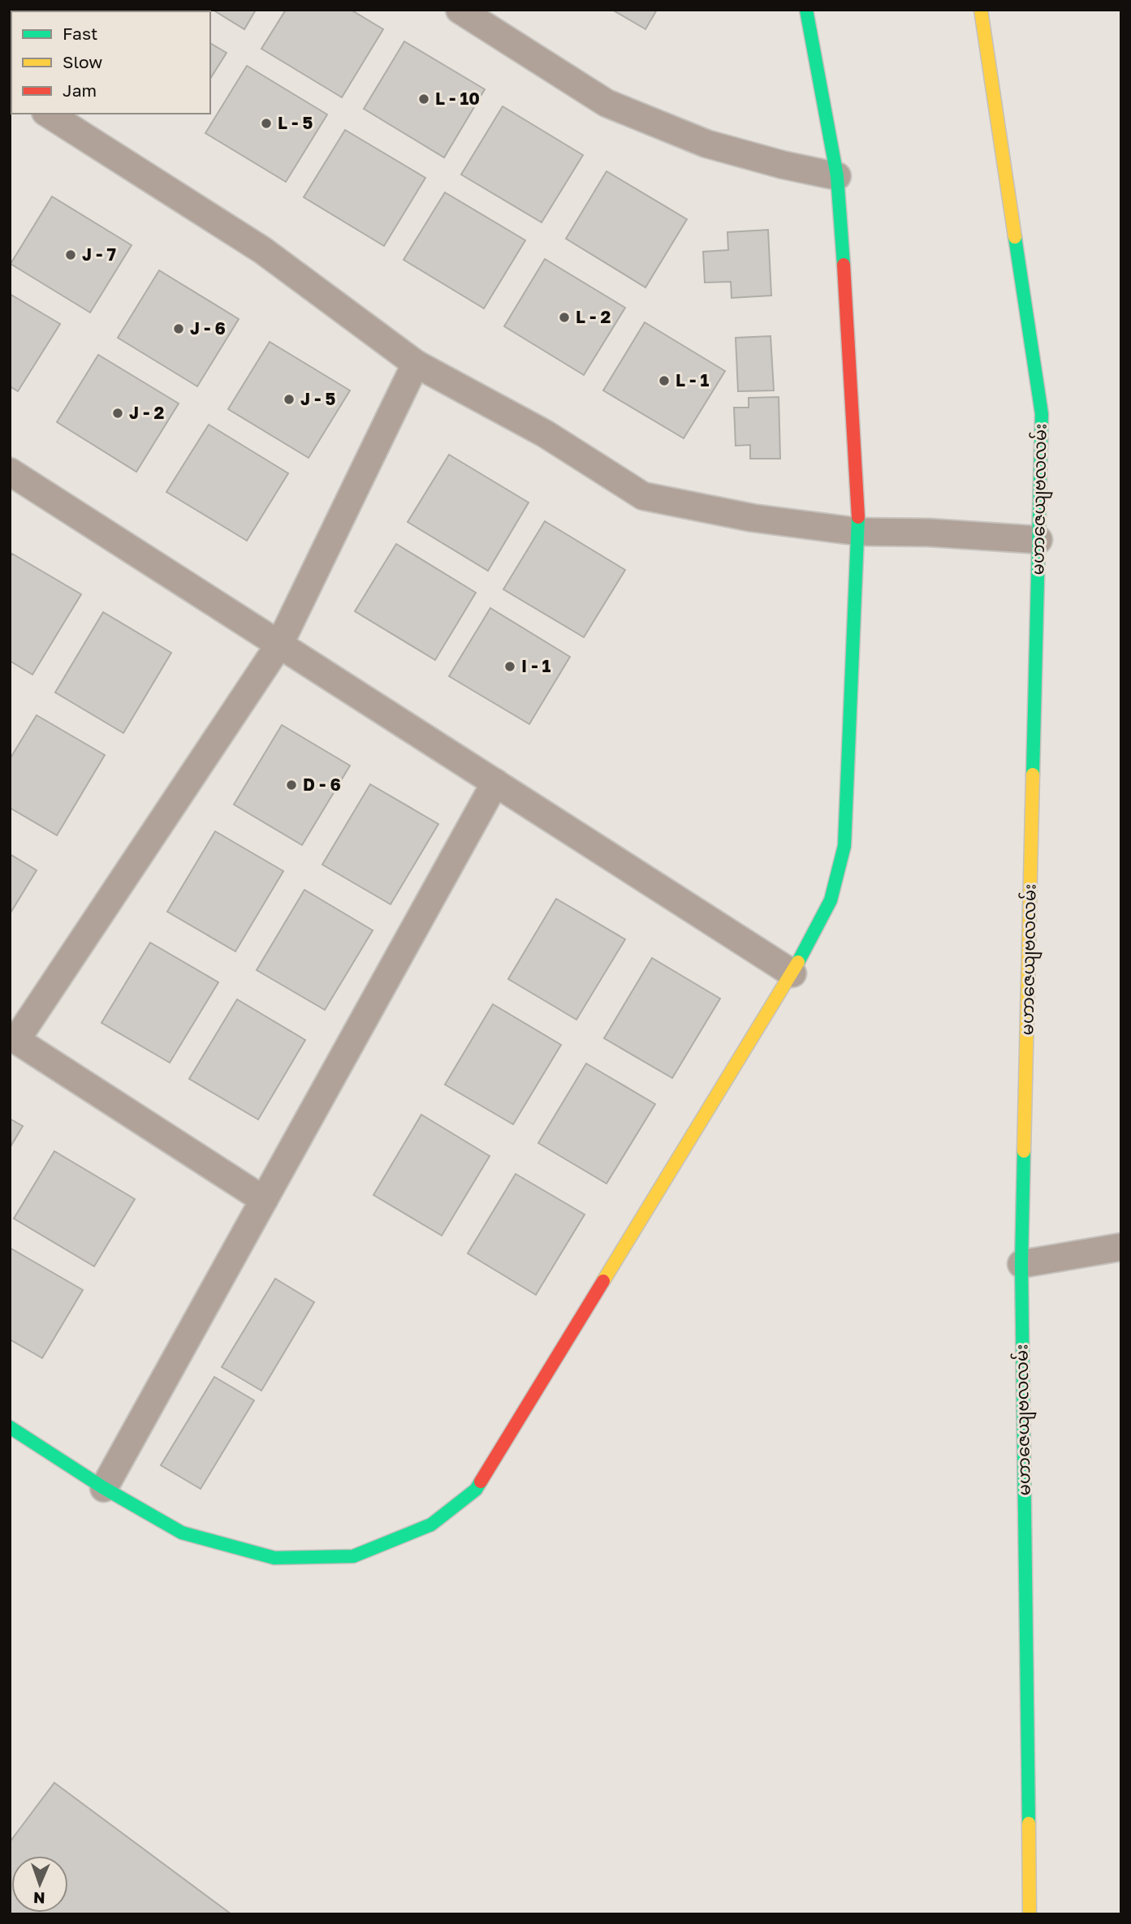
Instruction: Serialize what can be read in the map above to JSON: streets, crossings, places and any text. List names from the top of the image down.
{
  "streets": {
    "street": ["မဟာဇေယျဗလလမ်း"]
  },
  "places": [
    "L - 10",
    "L - 5",
    "J - 7",
    "L - 2",
    "J - 6",
    "L - 1",
    "J - 5",
    "J - 2",
    "I - 1",
    "D - 6"
  ],
  "legend": ["Fast", "Slow", "Jam"],
  "north": "bottom"
}
